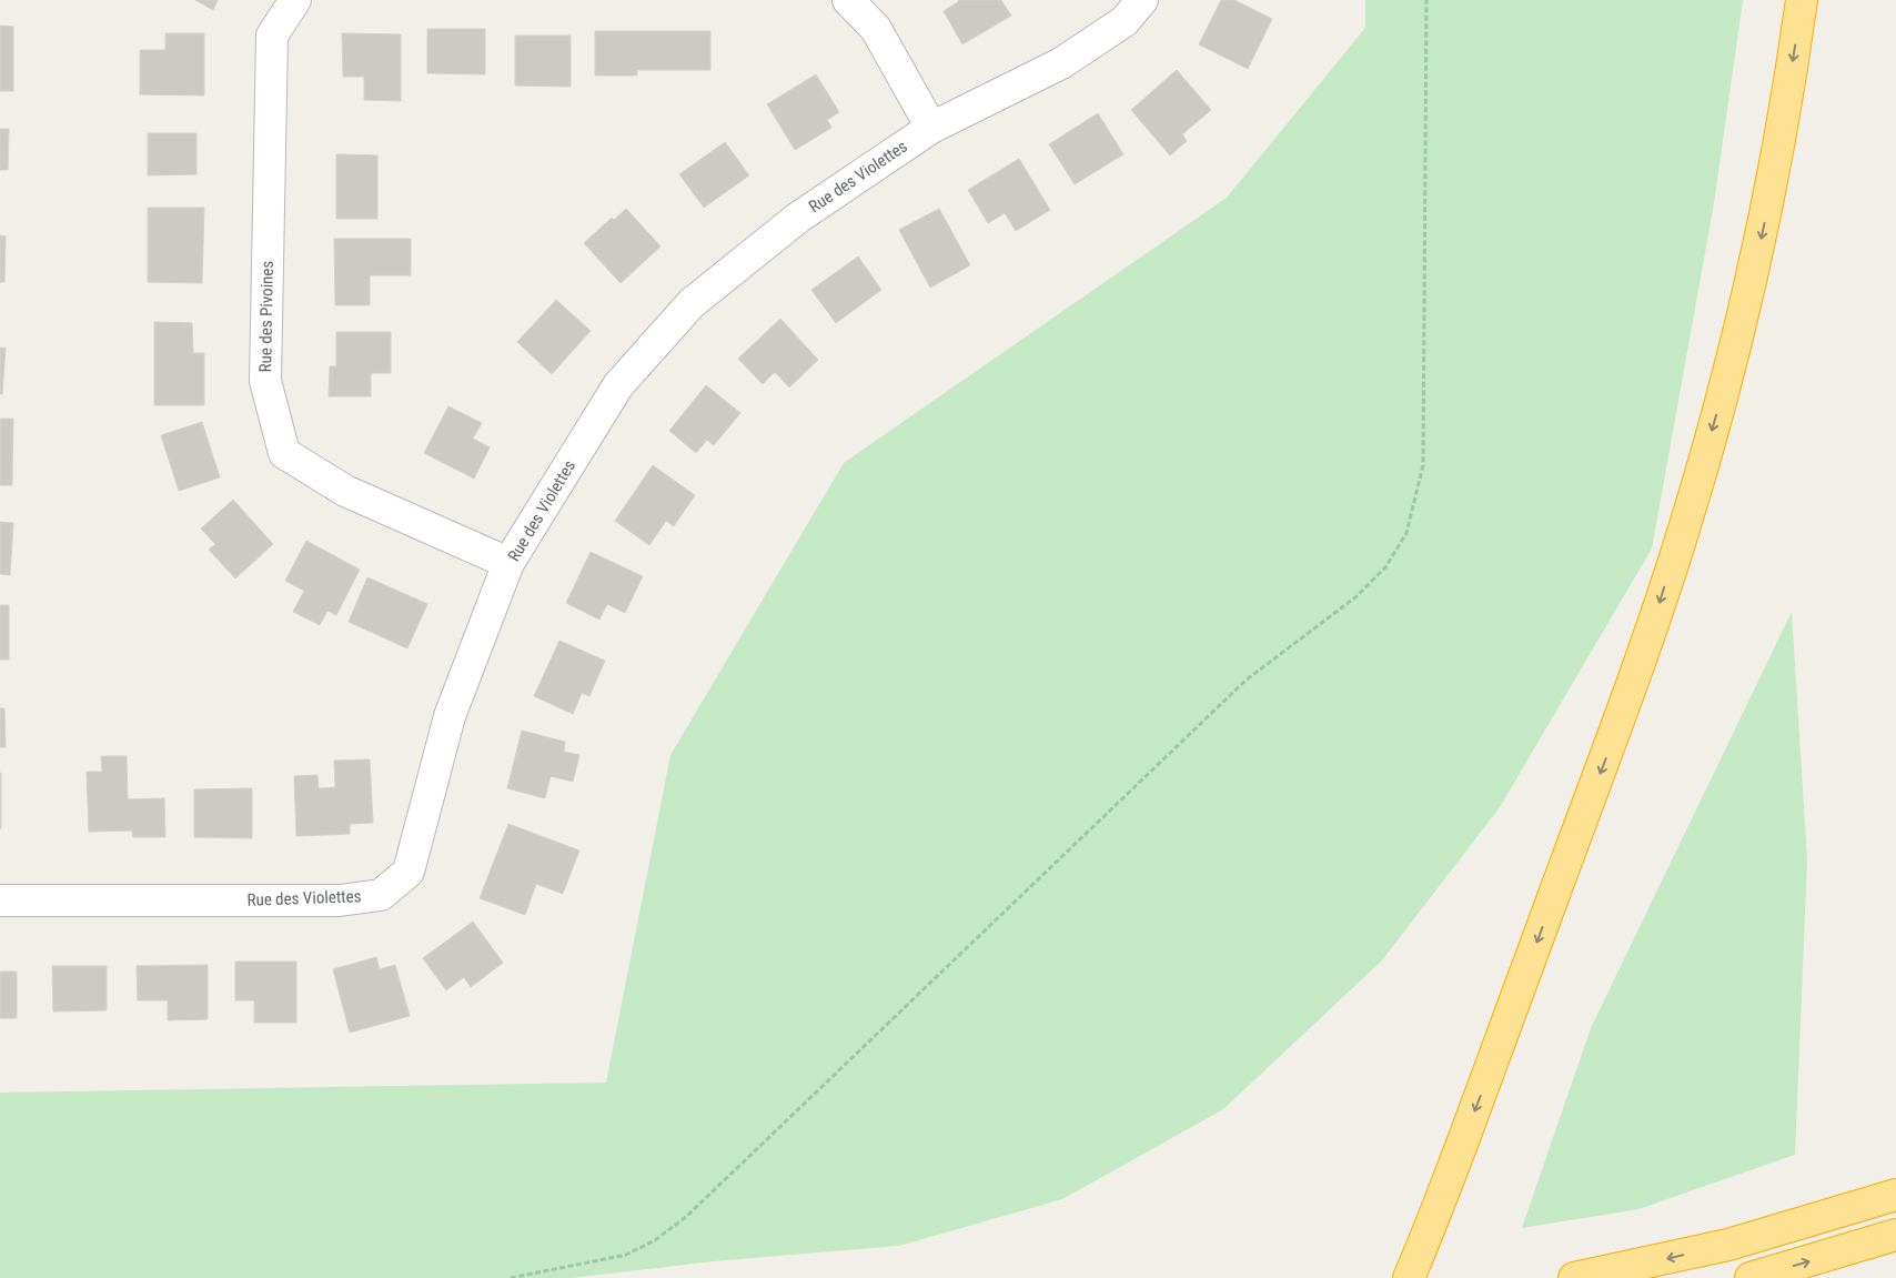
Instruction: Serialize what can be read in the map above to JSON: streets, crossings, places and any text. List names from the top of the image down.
{
  "streets": {
    "street": ["Rue des Violettes", "Rue des Pivoines"]
  },
  "crossings": [
    ["Rue des Violettes", "Rue des Pivoines"]
  ]
}
